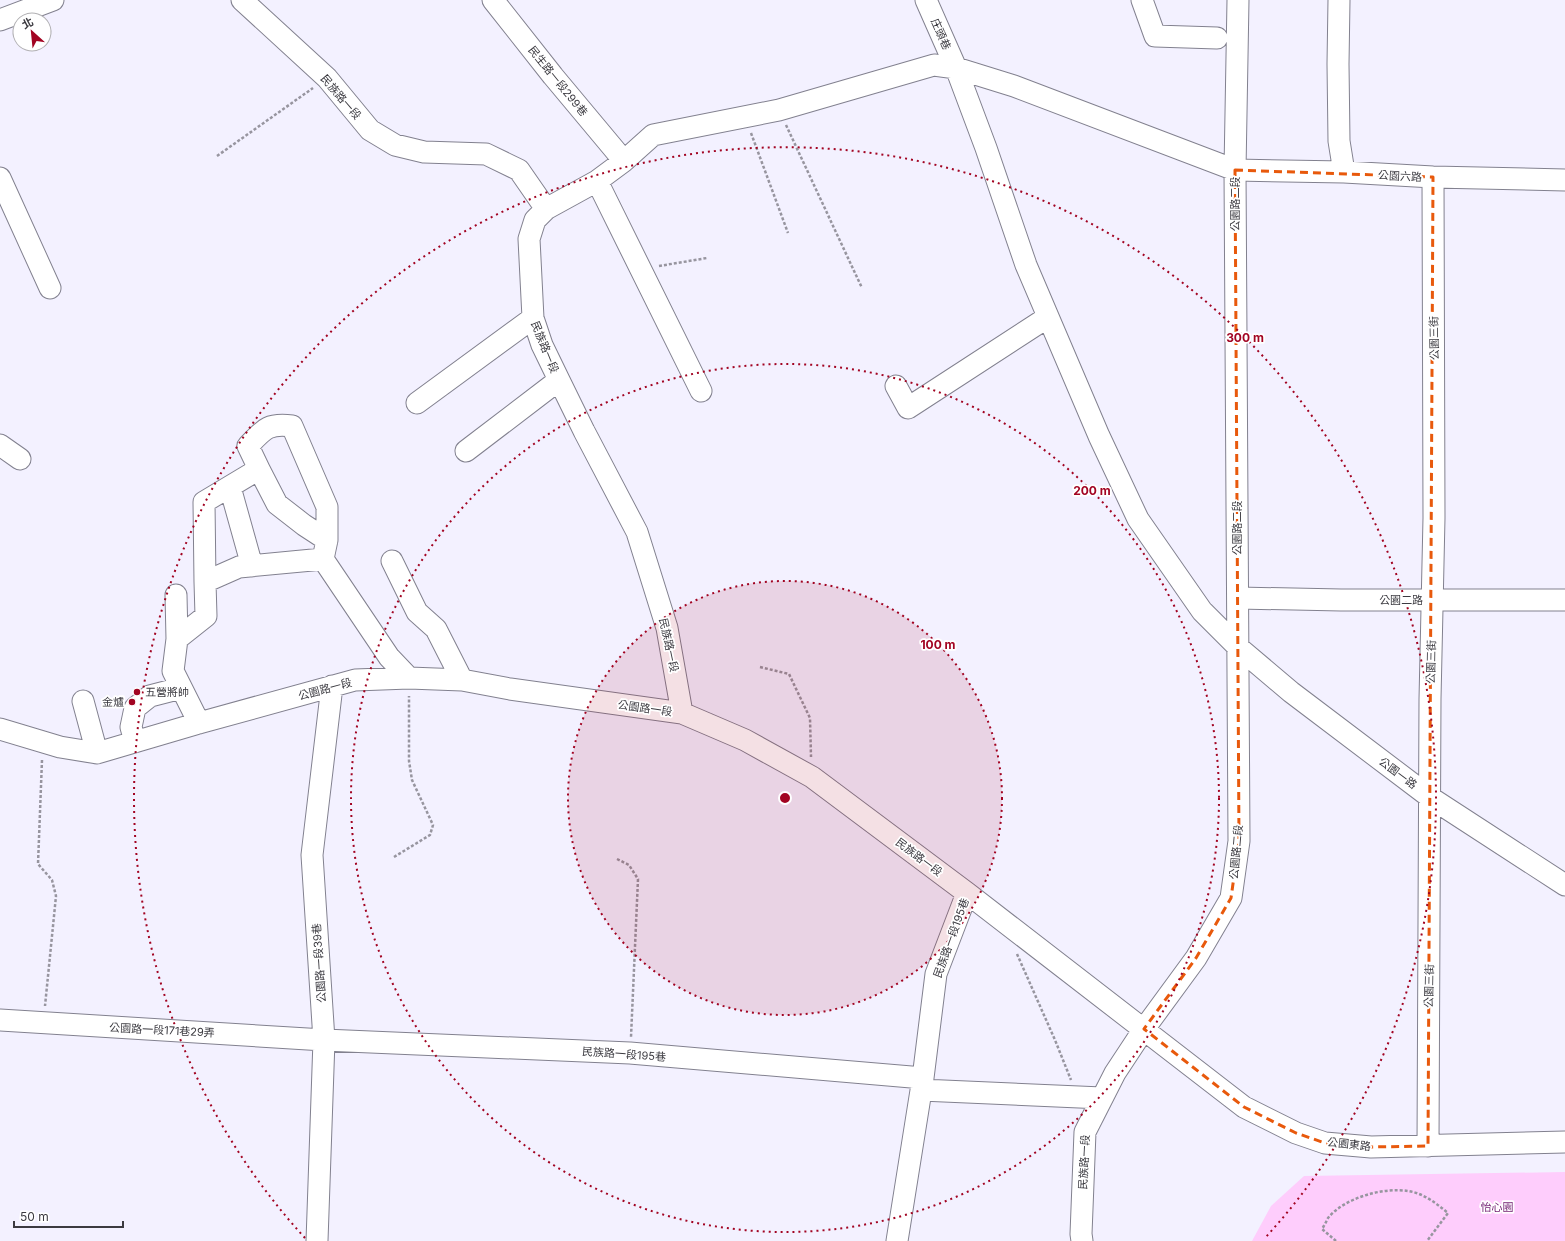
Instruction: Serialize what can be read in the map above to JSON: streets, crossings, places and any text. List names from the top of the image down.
{
  "streets": {
    "street": [
      "庄頭巷",
      "民生路一段299巷",
      "民族路一段",
      "公園六路",
      "公園路二段",
      "公園三街",
      "公園二路",
      "公園路一段",
      "公園一路",
      "民族路一段195巷",
      "公園路一段39巷",
      "公園路一段171巷29弄",
      "公園東路"
    ]
  },
  "crossings": [
    ["庄頭巷", "公園六路"],
    ["庄頭巷", "公園一路"],
    ["民生路一段299巷", "公園六路"],
    ["民族路一段", "公園六路"],
    ["民族路一段", "公園路二段"],
    ["民族路一段", "公園路一段"],
    ["民族路一段", "民族路一段195巷"],
    ["民族路一段", "公園東路"],
    ["公園六路", "公園路二段"],
    ["公園六路", "公園三街"],
    ["公園路二段", "公園二路"],
    ["公園路二段", "公園一路"],
    ["公園路二段", "公園東路"],
    ["公園三街", "公園二路"],
    ["公園三街", "公園一路"],
    ["公園三街", "公園東路"],
    ["公園路一段", "公園路一段39巷"],
    ["民族路一段195巷", "公園路一段39巷"],
    ["民族路一段195巷", "公園路一段171巷29弄"],
    ["公園路一段39巷", "公園路一段171巷29弄"]
  ],
  "parks": ["怡心園"],
  "places": ["五營將帥", "金爐"],
  "scale_bar": "50 m",
  "north": "top left",
  "rings": ["300 m", "200 m", "100 m"]
}
